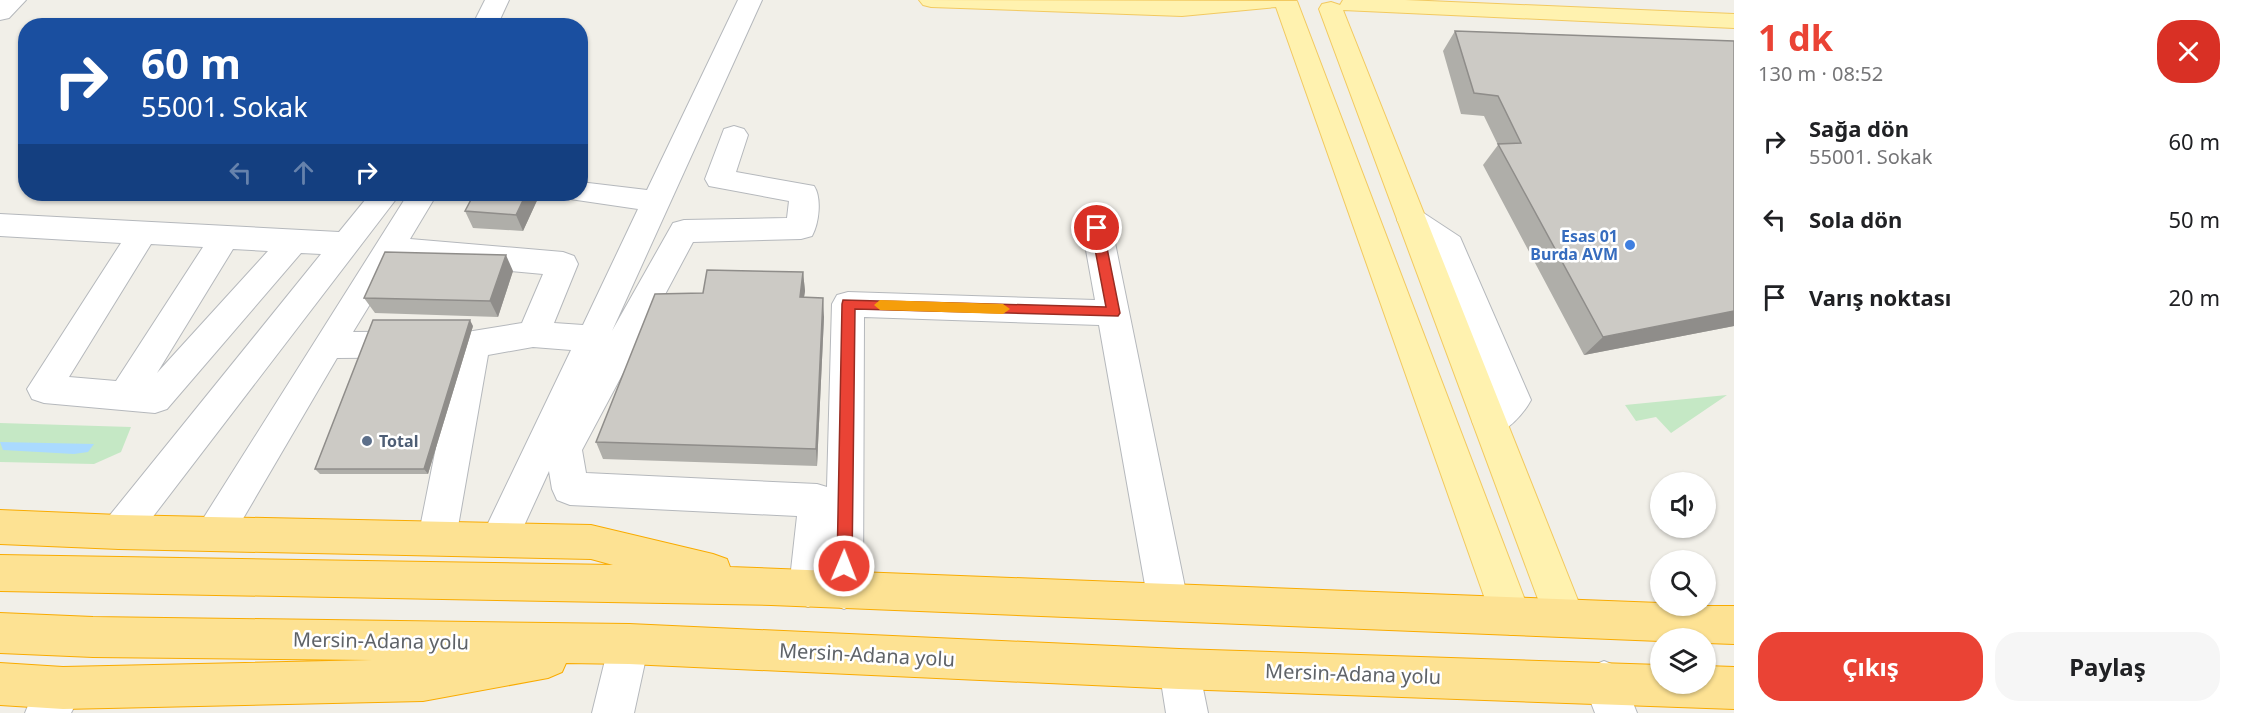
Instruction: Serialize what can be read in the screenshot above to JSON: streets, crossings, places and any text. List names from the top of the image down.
{
  "streets": {
    "highway": ["Mersin-Adana yolu"]
  },
  "places": ["Esas 01 Burda AVM", "Total"],
  "page": {
    "heading": ["1 dk", "130 m · 08:52"],
    "turn": ["60 m", "55001. Sokak"],
    "list": [
      {
        "name": "Sağa dön",
        "note": "55001. Sokak",
        "value": "60 m"
      },
      {
        "name": "Sola dön",
        "value": "50 m"
      },
      {
        "name": "Varış noktası",
        "value": "20 m"
      }
    ],
    "buttons": ["Çıkış", "Paylaş"]
  }
}
